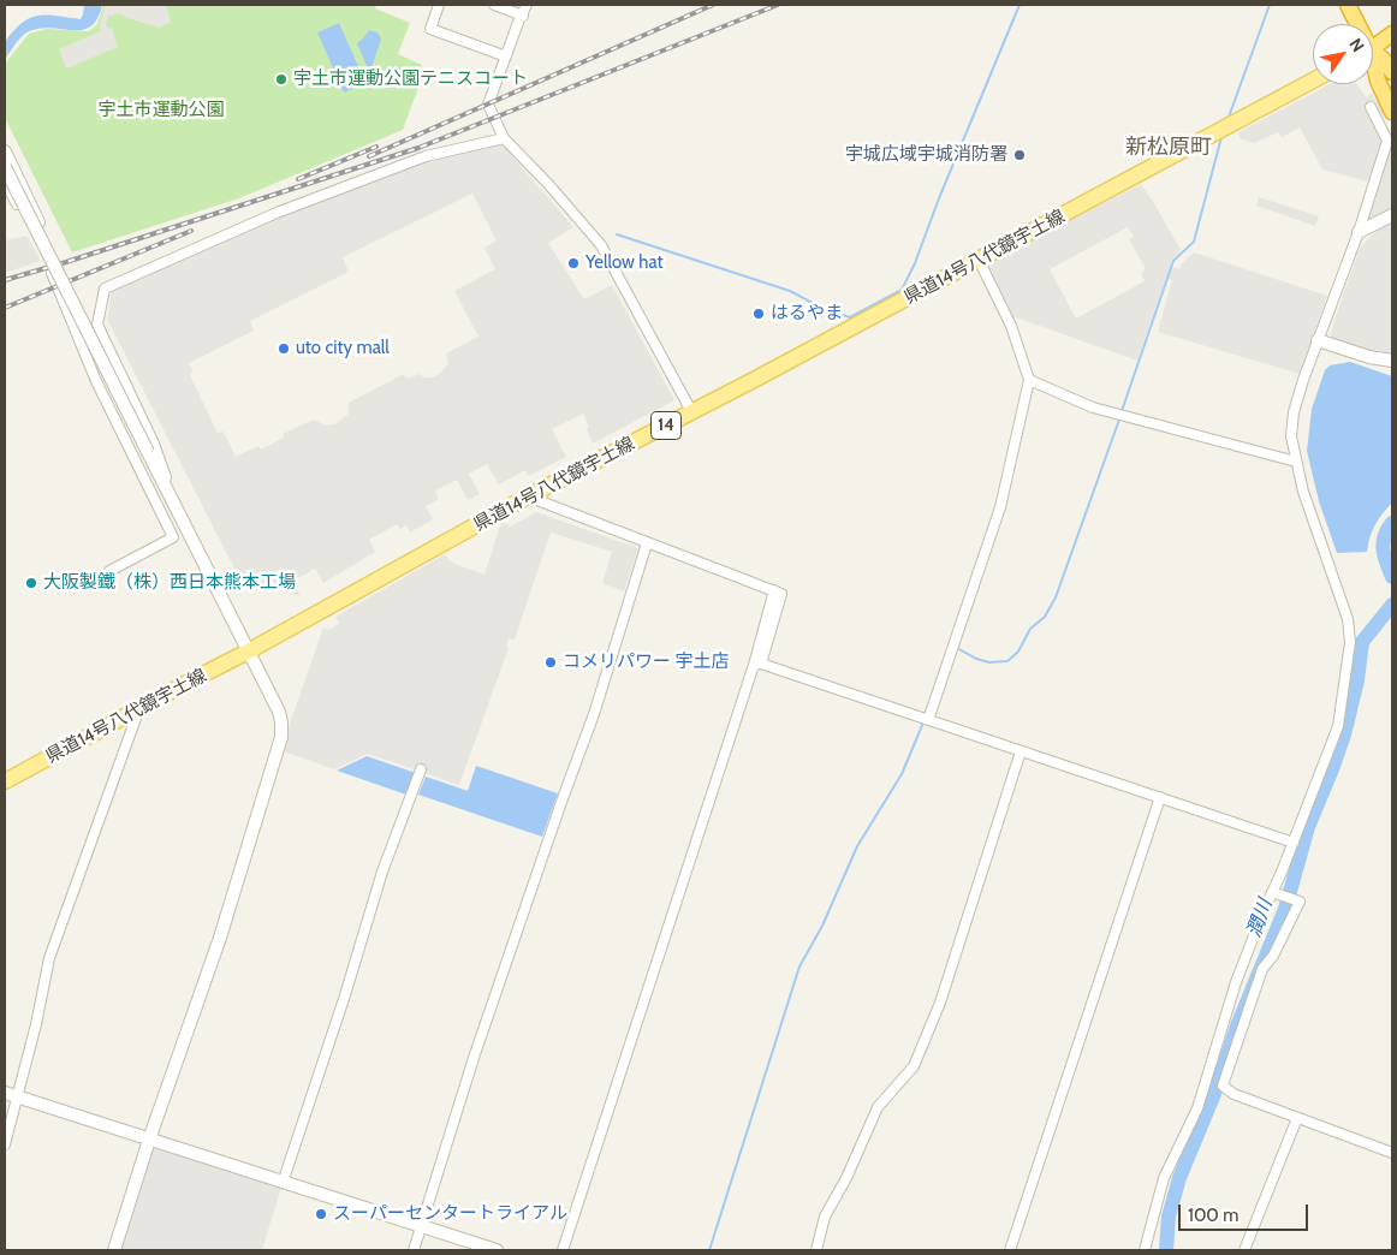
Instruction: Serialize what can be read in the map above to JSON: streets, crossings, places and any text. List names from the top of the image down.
{
  "streets": {
    "main road": ["県道14号八代鏡宇土線", "14"]
  },
  "districts": ["新松原町"],
  "water": ["潤川"],
  "parks": ["宇土市運動公園"],
  "places": [
    "宇土市運動公園テニスコート",
    "宇城広域宇城消防署",
    "Yellow hat",
    "はるやま",
    "uto city mall",
    "大阪製鐵（株）西日本熊本工場",
    "コメリパワー 宇土店",
    "スーパーセンタートライアル"
  ],
  "scale_bar": "100 m",
  "north": "top right"
}
